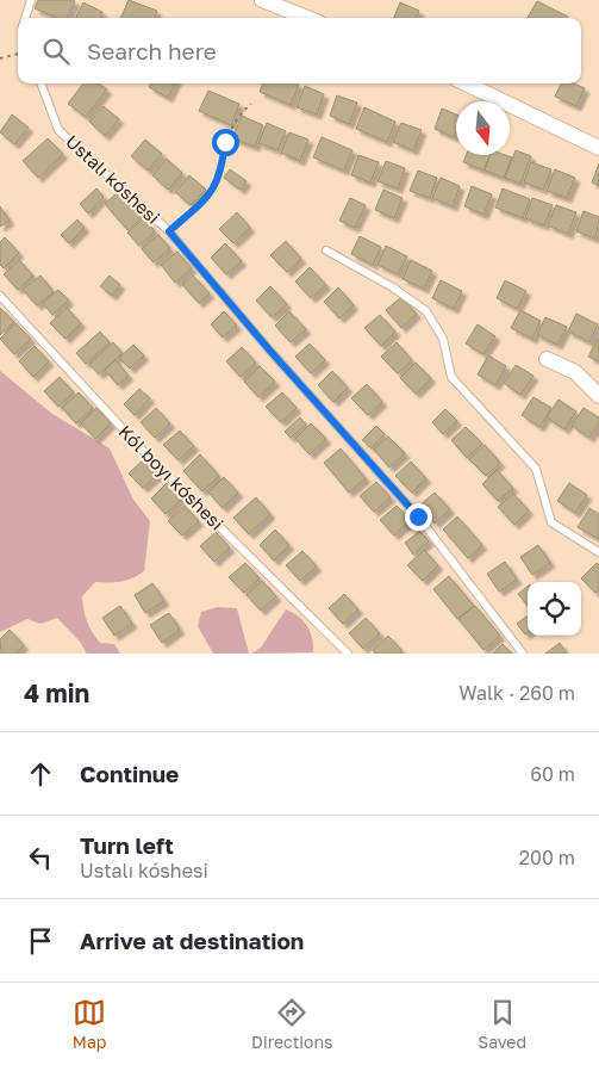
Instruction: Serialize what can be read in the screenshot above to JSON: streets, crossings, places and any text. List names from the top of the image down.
{
  "streets": {
    "lane": ["Ustalı kóshesi", "Kól boyı kóshesi"]
  },
  "north": "bottom",
  "page": {
    "search": "Search here",
    "heading": ["4 min", "Walk · 260 m"],
    "list": [
      ["Continue", "60 m"],
      ["Turn left", "Ustalı kóshesi", "200 m"],
      "Arrive at destination"
    ],
    "nav": ["Map", "Directions", "Saved"]
  }
}
